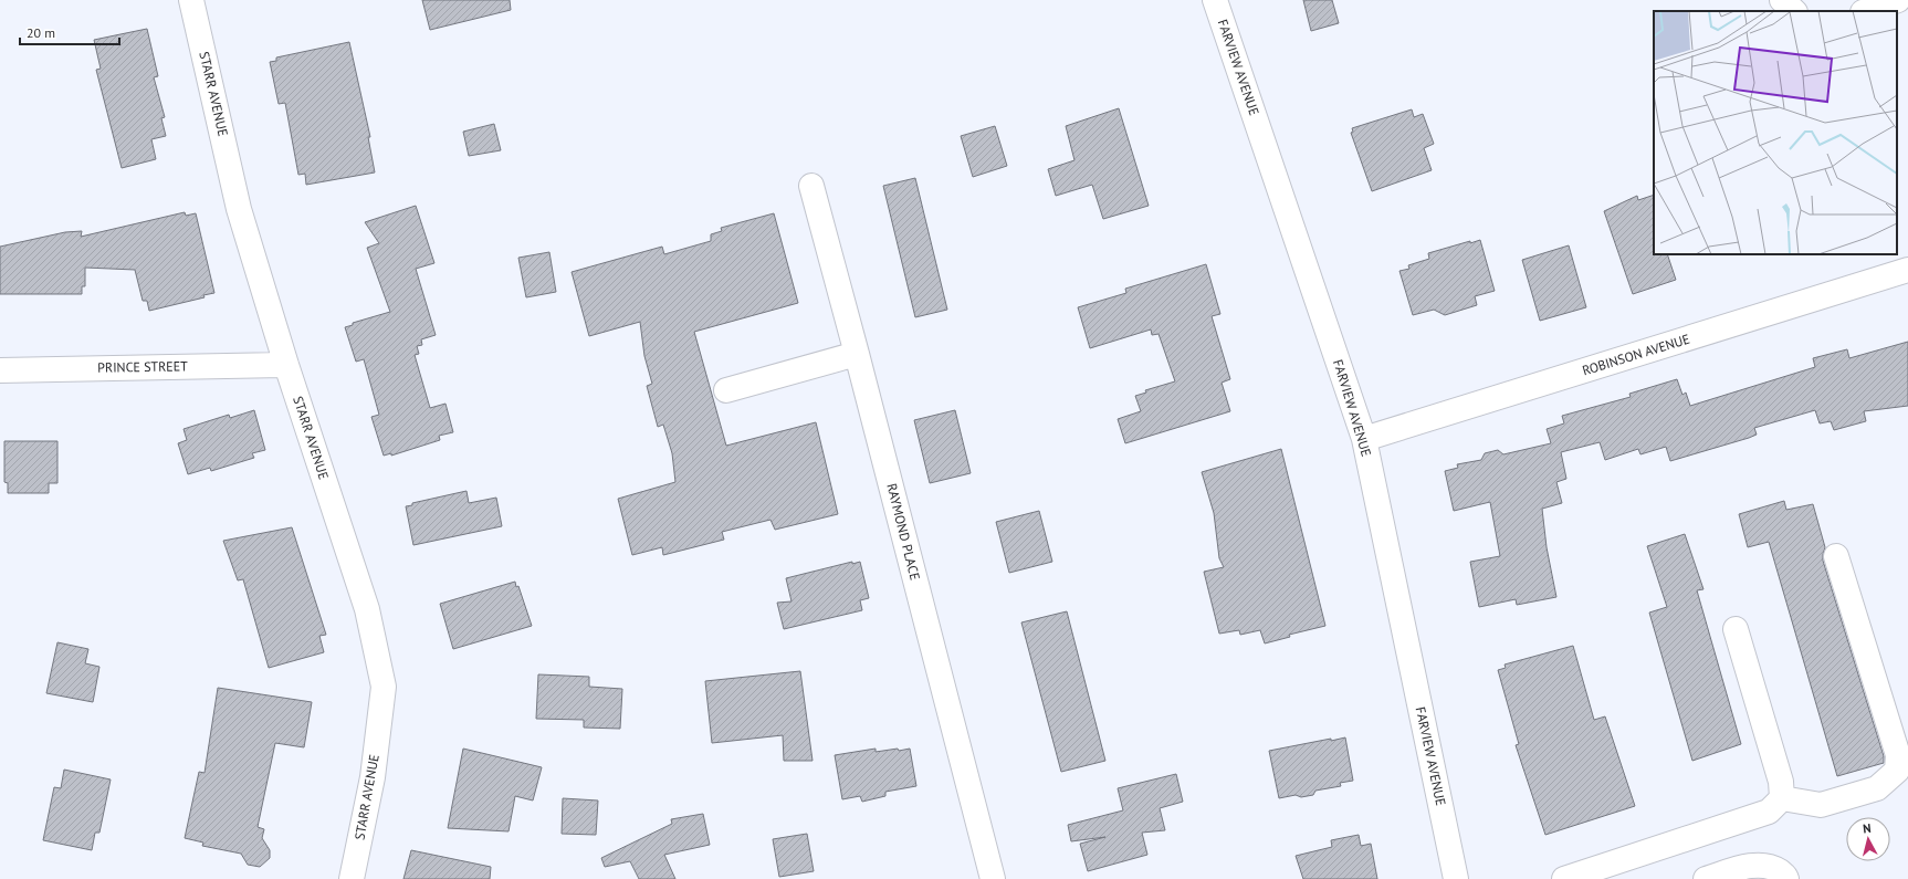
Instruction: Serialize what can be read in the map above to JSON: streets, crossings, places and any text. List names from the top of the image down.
{
  "streets": {
    "street": [
      "FARVIEW AVENUE",
      "STARR AVENUE",
      "ROBINSON AVENUE",
      "PRINCE STREET",
      "RAYMOND PLACE"
    ]
  },
  "crossings": [
    ["FARVIEW AVENUE", "ROBINSON AVENUE"],
    ["STARR AVENUE", "PRINCE STREET"]
  ],
  "scale_bar": "20 m",
  "north": "top"
}
